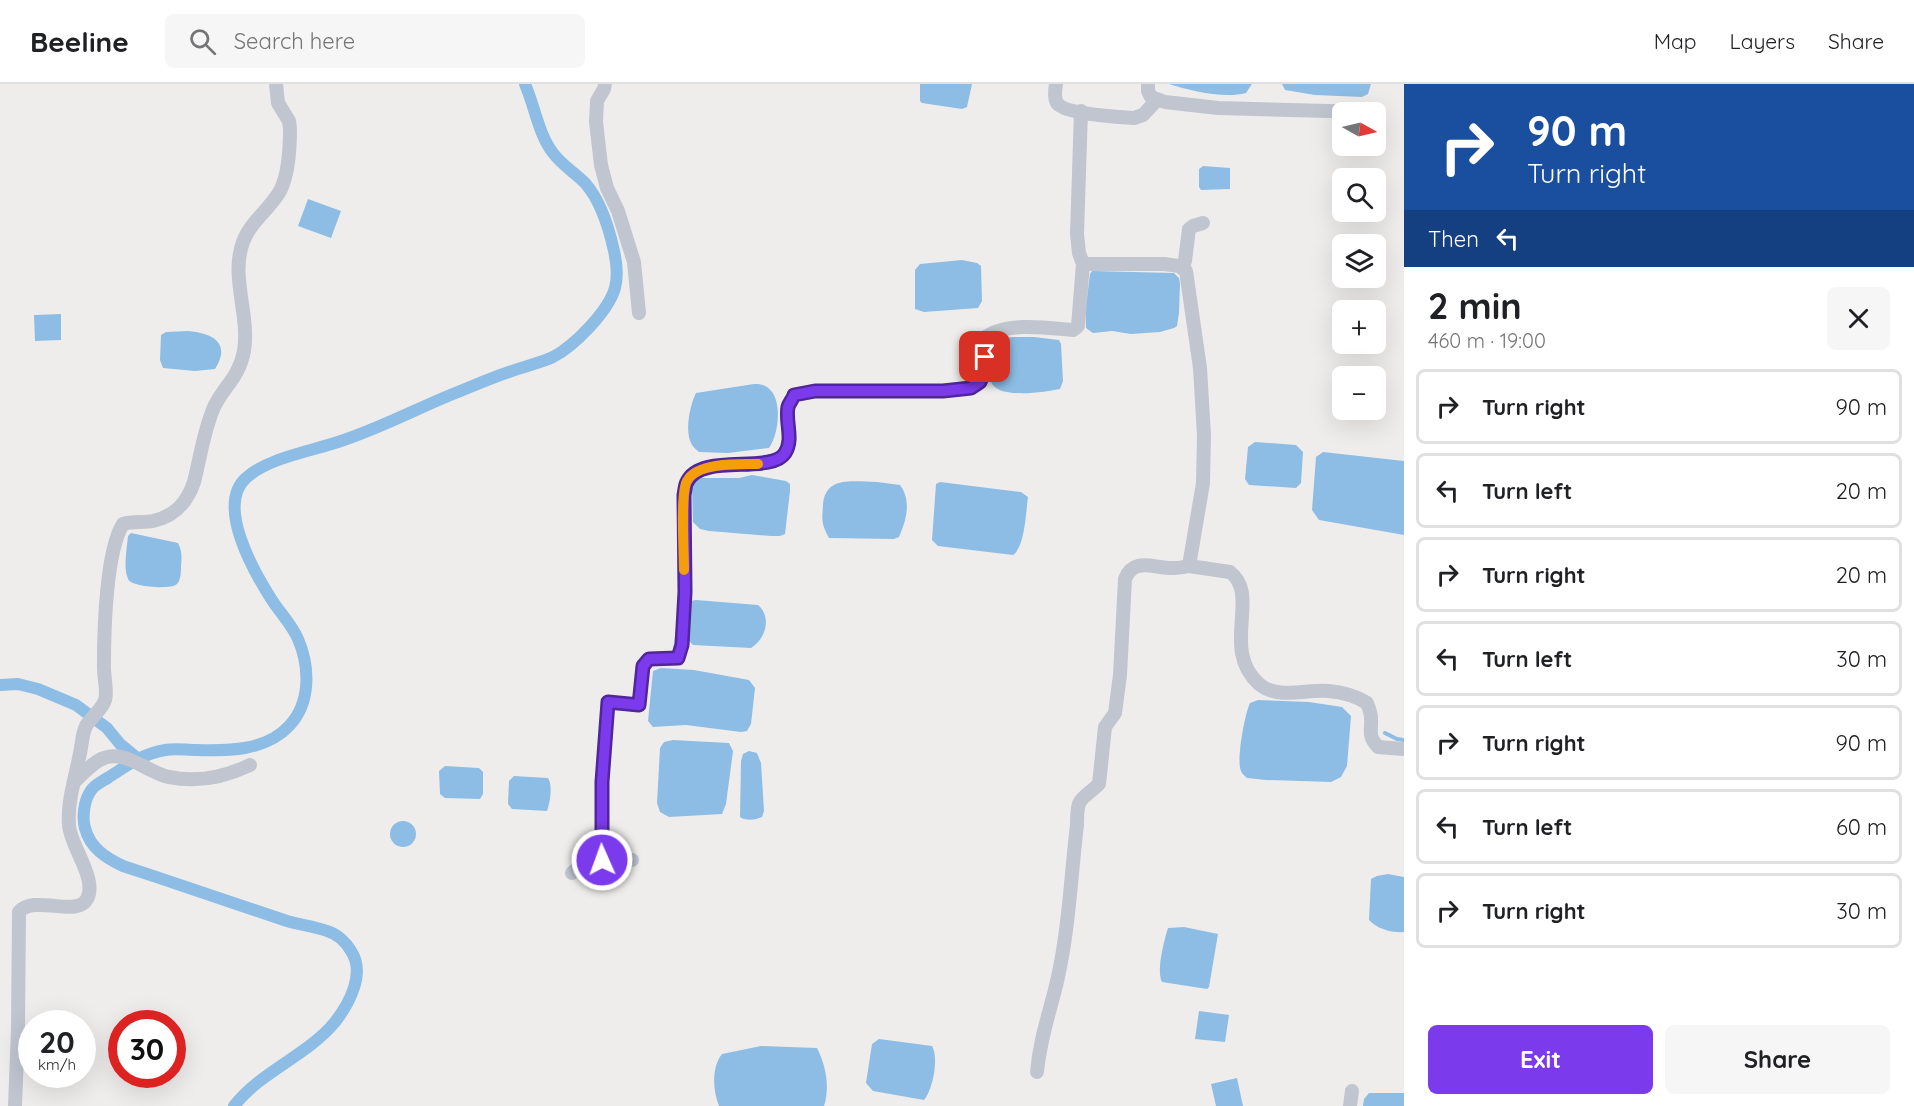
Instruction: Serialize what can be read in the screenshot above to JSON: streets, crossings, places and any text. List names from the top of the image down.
{
  "north": "right",
  "page": {
    "header": "Beeline",
    "search": "Search here",
    "nav": ["Map", "Layers", "Share"],
    "turn": ["90 m", "Turn right"],
    "map_buttons": ["+", "−"],
    "then": "Then",
    "heading": ["2 min", "460 m · 19:00"],
    "list": [
      {
        "name": "Turn right",
        "value": "90 m"
      },
      {
        "name": "Turn left",
        "value": "20 m"
      },
      {
        "name": "Turn right",
        "value": "20 m"
      },
      {
        "name": "Turn left",
        "value": "30 m"
      },
      {
        "name": "Turn right",
        "value": "90 m"
      },
      {
        "name": "Turn left",
        "value": "60 m"
      },
      {
        "name": "Turn right",
        "value": "30 m"
      }
    ],
    "speed": "20 km/h",
    "limit": "30",
    "buttons": ["Exit", "Share"]
  }
}
